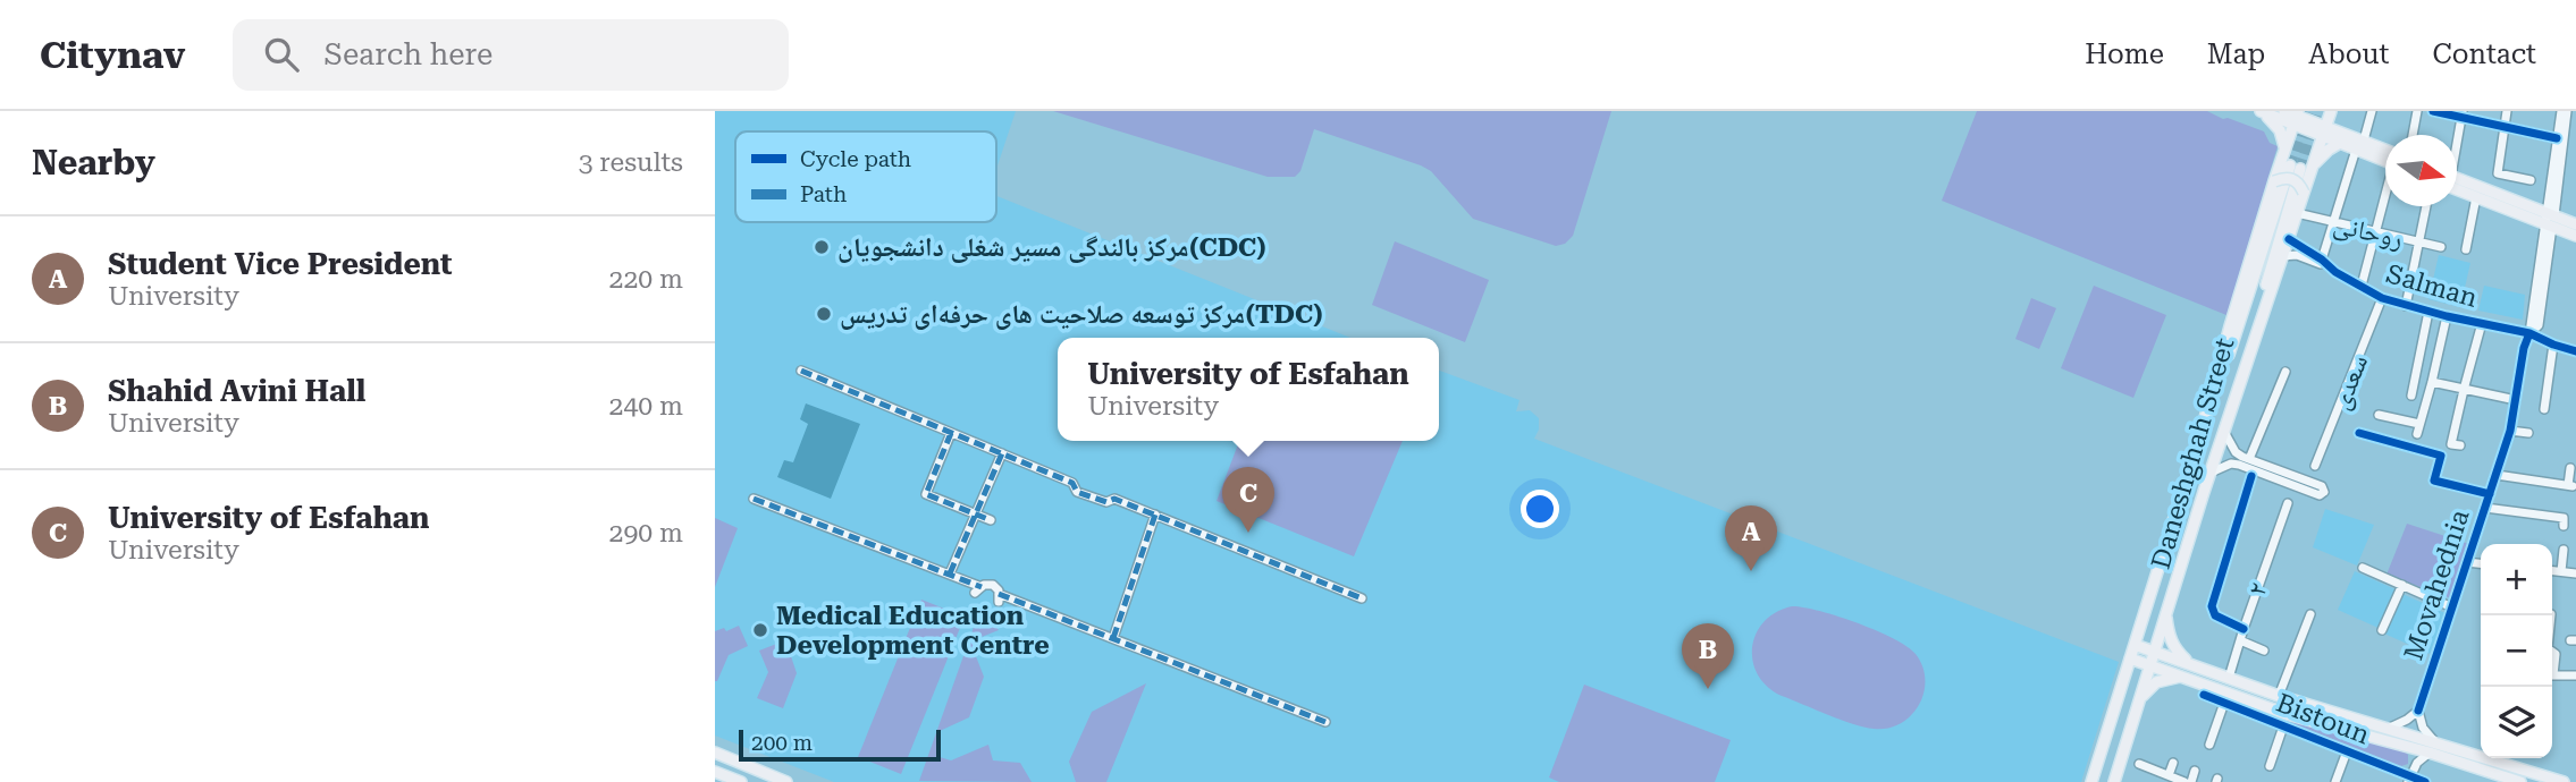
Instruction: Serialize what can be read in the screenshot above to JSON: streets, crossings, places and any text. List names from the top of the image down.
{
  "streets": {
    "main road": ["Daneshghah Street"],
    "street": [
      "روحانی",
      "Salman",
      "سعدی",
      "Movahednia",
      "۲",
      "Bistoun"
    ]
  },
  "crossings": [
    ["روحانی", "Daneshghah Street"],
    ["Salman", "سعدی"],
    ["Salman", "Daneshghah Street"],
    ["Salman", "Movahednia"]
  ],
  "places": ["مرکز بالندگی مسیر شغلی دانشجویان(CDC)", "مرکز توسعه صلاحیت های حرفه‌ای تدریس(TDC)", "Medical Education Development Centre"],
  "legend": ["Cycle path", "Path"],
  "scale_bar": "200 m",
  "north": "right",
  "page": {
    "header": "Citynav",
    "search": "Search here",
    "nav": [
      "Home",
      "Map",
      "About",
      "Contact"
    ],
    "heading": ["Nearby", "3 results"],
    "list": [
      {
        "mark": "A",
        "name": "Student Vice President",
        "note": "University",
        "value": "220 m"
      },
      {
        "mark": "B",
        "name": "Shahid Avini Hall",
        "note": "University",
        "value": "240 m"
      },
      {
        "mark": "C",
        "name": "University of Esfahan",
        "note": "University",
        "value": "290 m"
      }
    ],
    "popup": ["University of Esfahan", "University"],
    "pins": ["C", "A", "B"],
    "map_buttons": ["+", "−"],
    "scale": "200 m"
  }
}
